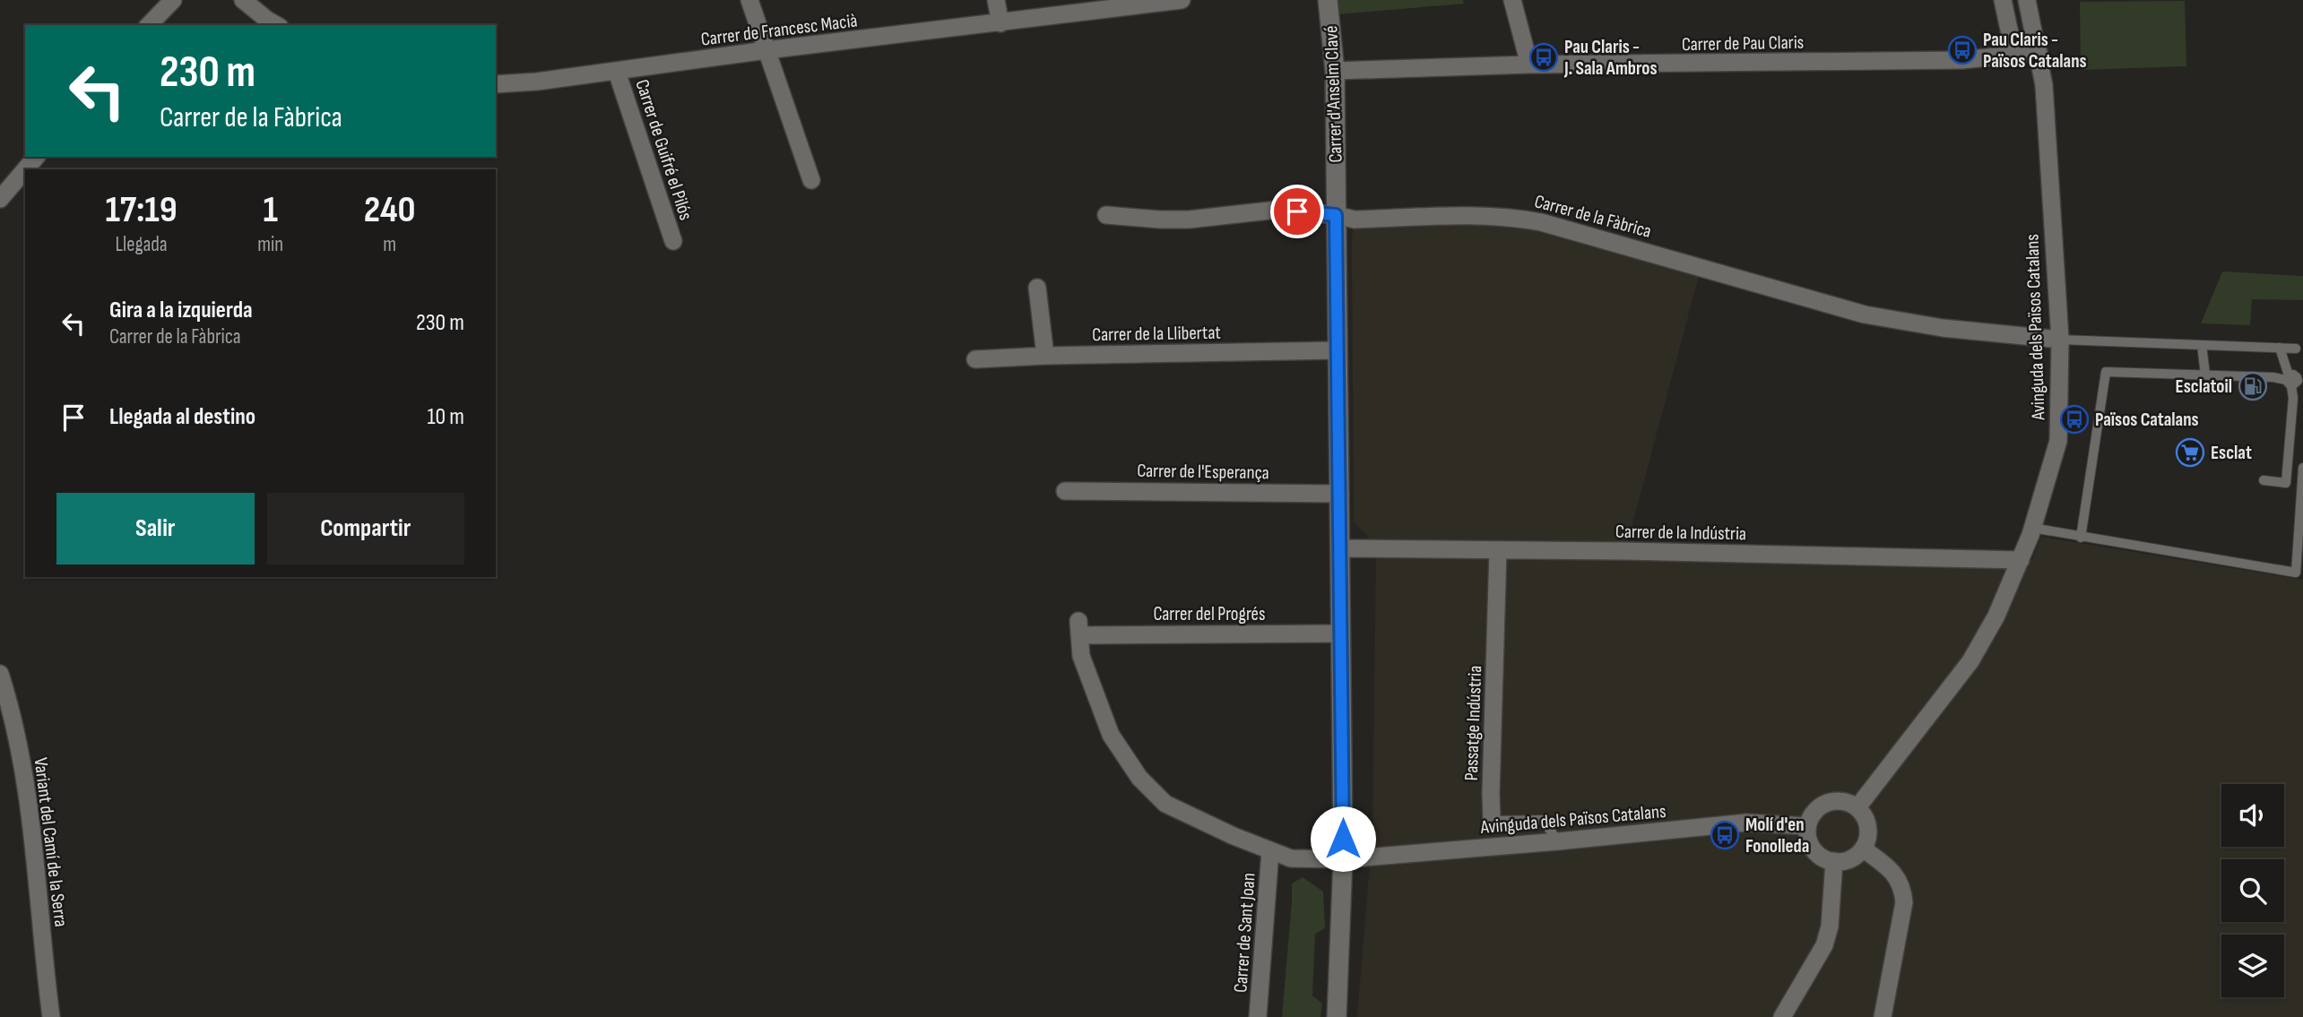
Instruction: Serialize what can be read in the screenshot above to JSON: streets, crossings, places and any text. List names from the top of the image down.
{
  "streets": {
    "street": [
      "Carrer de Francesc Macià",
      "Carrer de Pau Claris",
      "Carrer d'Anselm Clavé",
      "Carrer de Guifré el Pilós",
      "Carrer de la Fàbrica",
      "Avinguda dels Països Catalans",
      "Carrer de la Llibertat",
      "Carrer de l'Esperança",
      "Carrer de la Indústria",
      "Carrer del Progrés",
      "Passatge Indústria",
      "Variant del Camí de la Serra",
      "Carrer de Sant Joan"
    ]
  },
  "crossings": [
    ["Carrer de Francesc Macià", "Carrer de Guifré el Pilós"],
    ["Carrer de Pau Claris", "Carrer d'Anselm Clavé"],
    ["Carrer de Pau Claris", "Avinguda dels Països Catalans"],
    ["Carrer d'Anselm Clavé", "Carrer de la Fàbrica"],
    ["Carrer d'Anselm Clavé", "Avinguda dels Països Catalans"],
    ["Carrer d'Anselm Clavé", "Carrer de la Llibertat"],
    ["Carrer d'Anselm Clavé", "Carrer de l'Esperança"],
    ["Carrer d'Anselm Clavé", "Carrer de la Indústria"],
    ["Carrer d'Anselm Clavé", "Carrer del Progrés"],
    ["Carrer de la Fàbrica", "Avinguda dels Països Catalans"],
    ["Avinguda dels Països Catalans", "Carrer de la Indústria"],
    ["Avinguda dels Països Catalans", "Carrer del Progrés"],
    ["Avinguda dels Països Catalans", "Passatge Indústria"],
    ["Avinguda dels Països Catalans", "Carrer de Sant Joan"],
    ["Carrer de la Indústria", "Passatge Indústria"]
  ],
  "places": {
    "bus stop": [
      "Pau Claris - Països Catalans",
      "Pau Claris - J. Sala Ambros",
      "Països Catalans",
      "Molí d'en Fonolleda"
    ],
    "fuel station": ["Esclatoil"],
    "supermarket": ["Esclat"]
  },
  "page": {
    "turn": ["230 m", "Carrer de la Fàbrica"],
    "eta": [
      "17:19",
      "Llegada",
      "1",
      "min",
      "240",
      "m"
    ],
    "list": [
      {
        "name": "Gira a la izquierda",
        "note": "Carrer de la Fàbrica",
        "value": "230 m"
      },
      {
        "name": "Llegada al destino",
        "value": "10 m"
      }
    ],
    "buttons": ["Salir", "Compartir"]
  }
}
